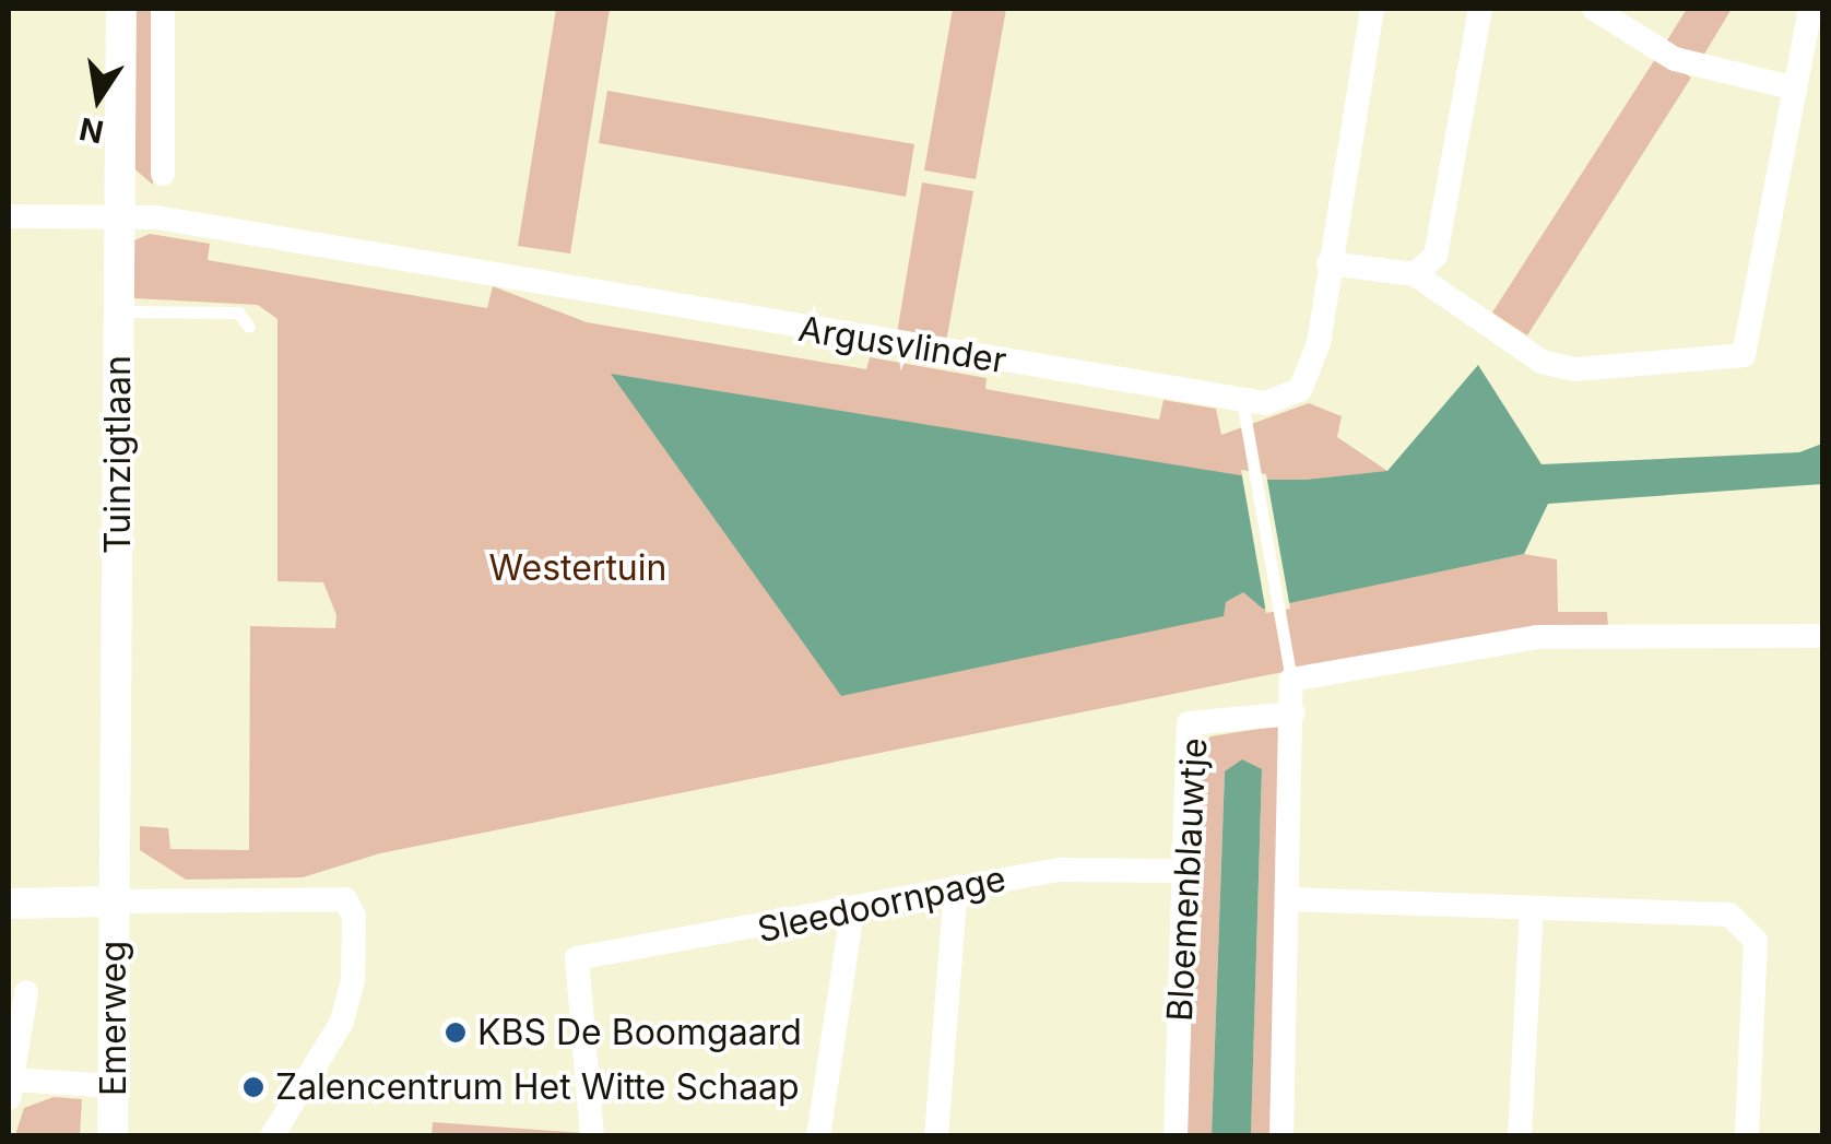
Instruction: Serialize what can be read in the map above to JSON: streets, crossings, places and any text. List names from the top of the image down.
{
  "streets": {
    "street": [
      "Argusvlinder",
      "Tuinzigtlaan",
      "Bloemenblauwtje",
      "Sleedoornpage",
      "Emerweg"
    ]
  },
  "crossings": [
    ["Argusvlinder", "Tuinzigtlaan"],
    ["Tuinzigtlaan", "Emerweg"],
    ["Bloemenblauwtje", "Sleedoornpage"]
  ],
  "parks": ["Westertuin"],
  "places": ["KBS De Boomgaard", "Zalencentrum Het Witte Schaap"],
  "north": "bottom"
}
